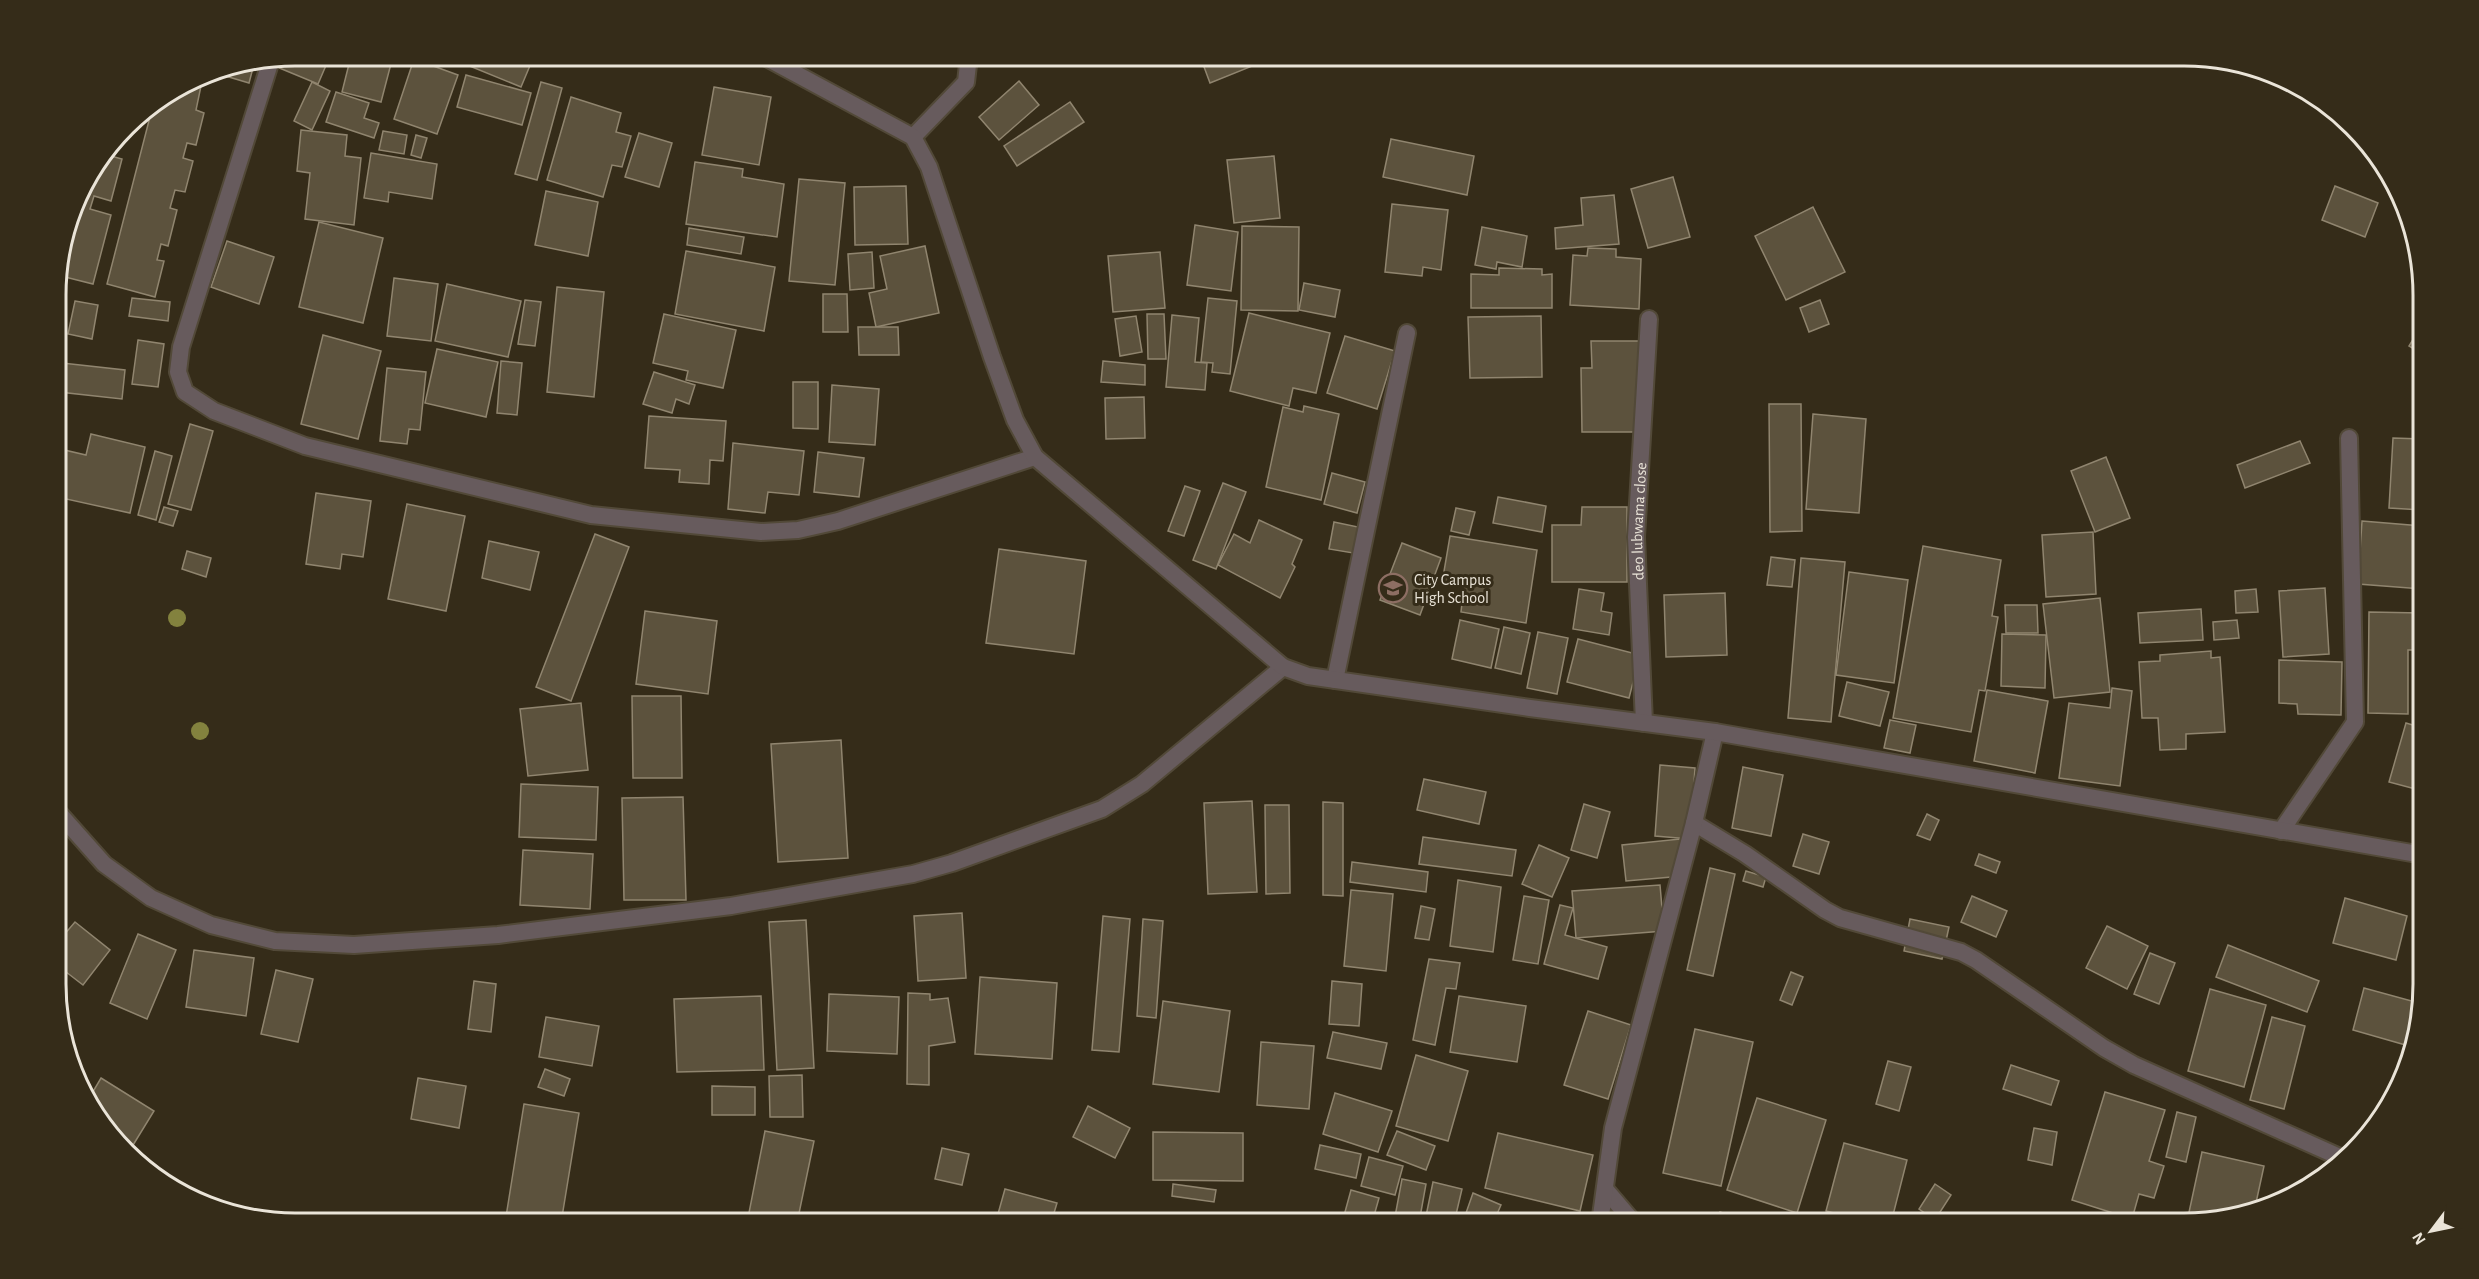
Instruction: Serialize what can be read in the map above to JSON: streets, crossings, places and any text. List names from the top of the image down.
{
  "streets": {
    "street": ["deo lubwama close"]
  },
  "places": {
    "school or university": ["City Campus High School"]
  },
  "north": "bottom left"
}
